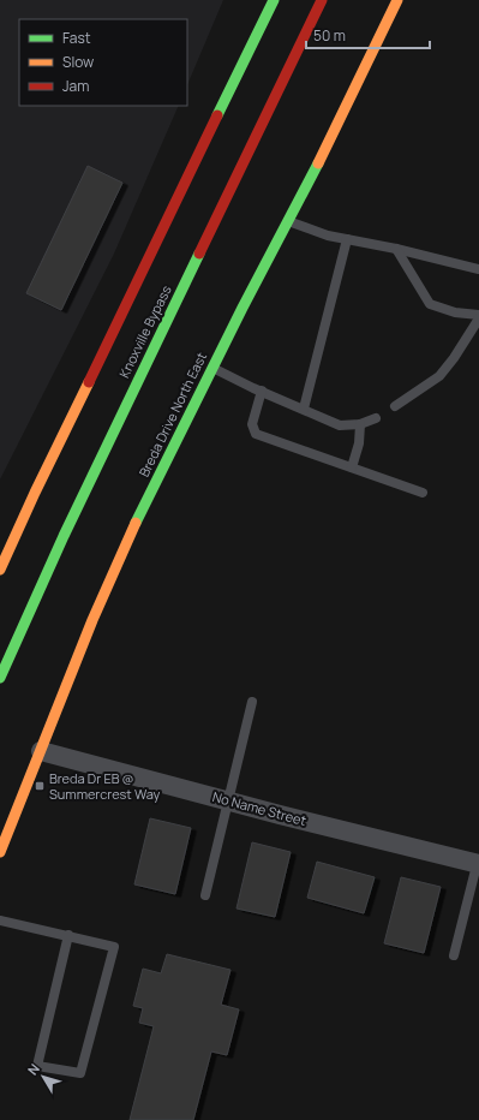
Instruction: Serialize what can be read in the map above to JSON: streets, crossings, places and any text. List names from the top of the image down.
{
  "streets": {
    "main road": ["Knoxville Bypass", "Breda Drive North East"],
    "street": ["No Name Street"]
  },
  "crossings": [
    ["Breda Drive North East", "No Name Street"]
  ],
  "places": {
    "transit": ["Breda Dr EB @ Summercrest Way"]
  },
  "legend": ["Fast", "Slow", "Jam"],
  "scale_bar": "50 m",
  "north": "top left"
}
